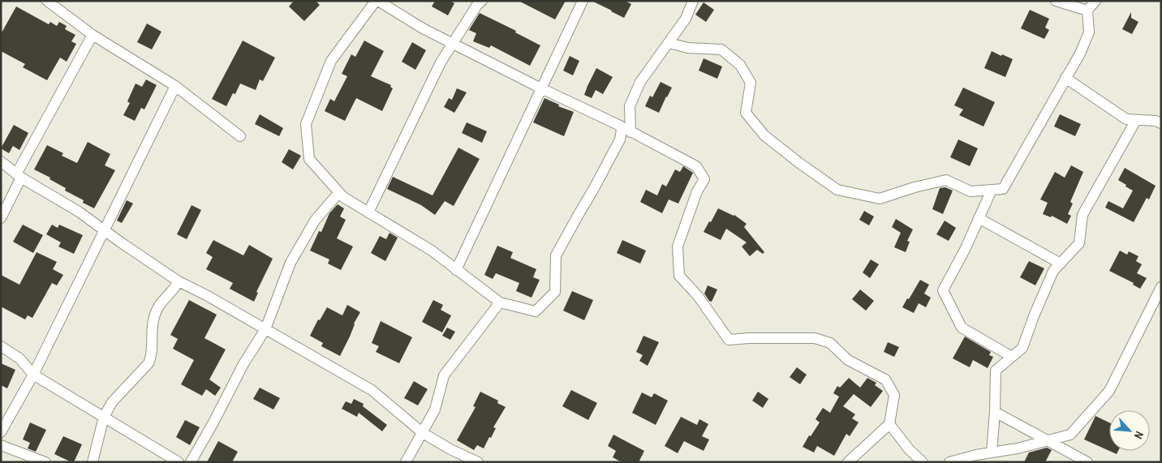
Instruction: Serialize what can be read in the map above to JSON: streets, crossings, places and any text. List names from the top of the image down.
{
  "north": "bottom right"
}
